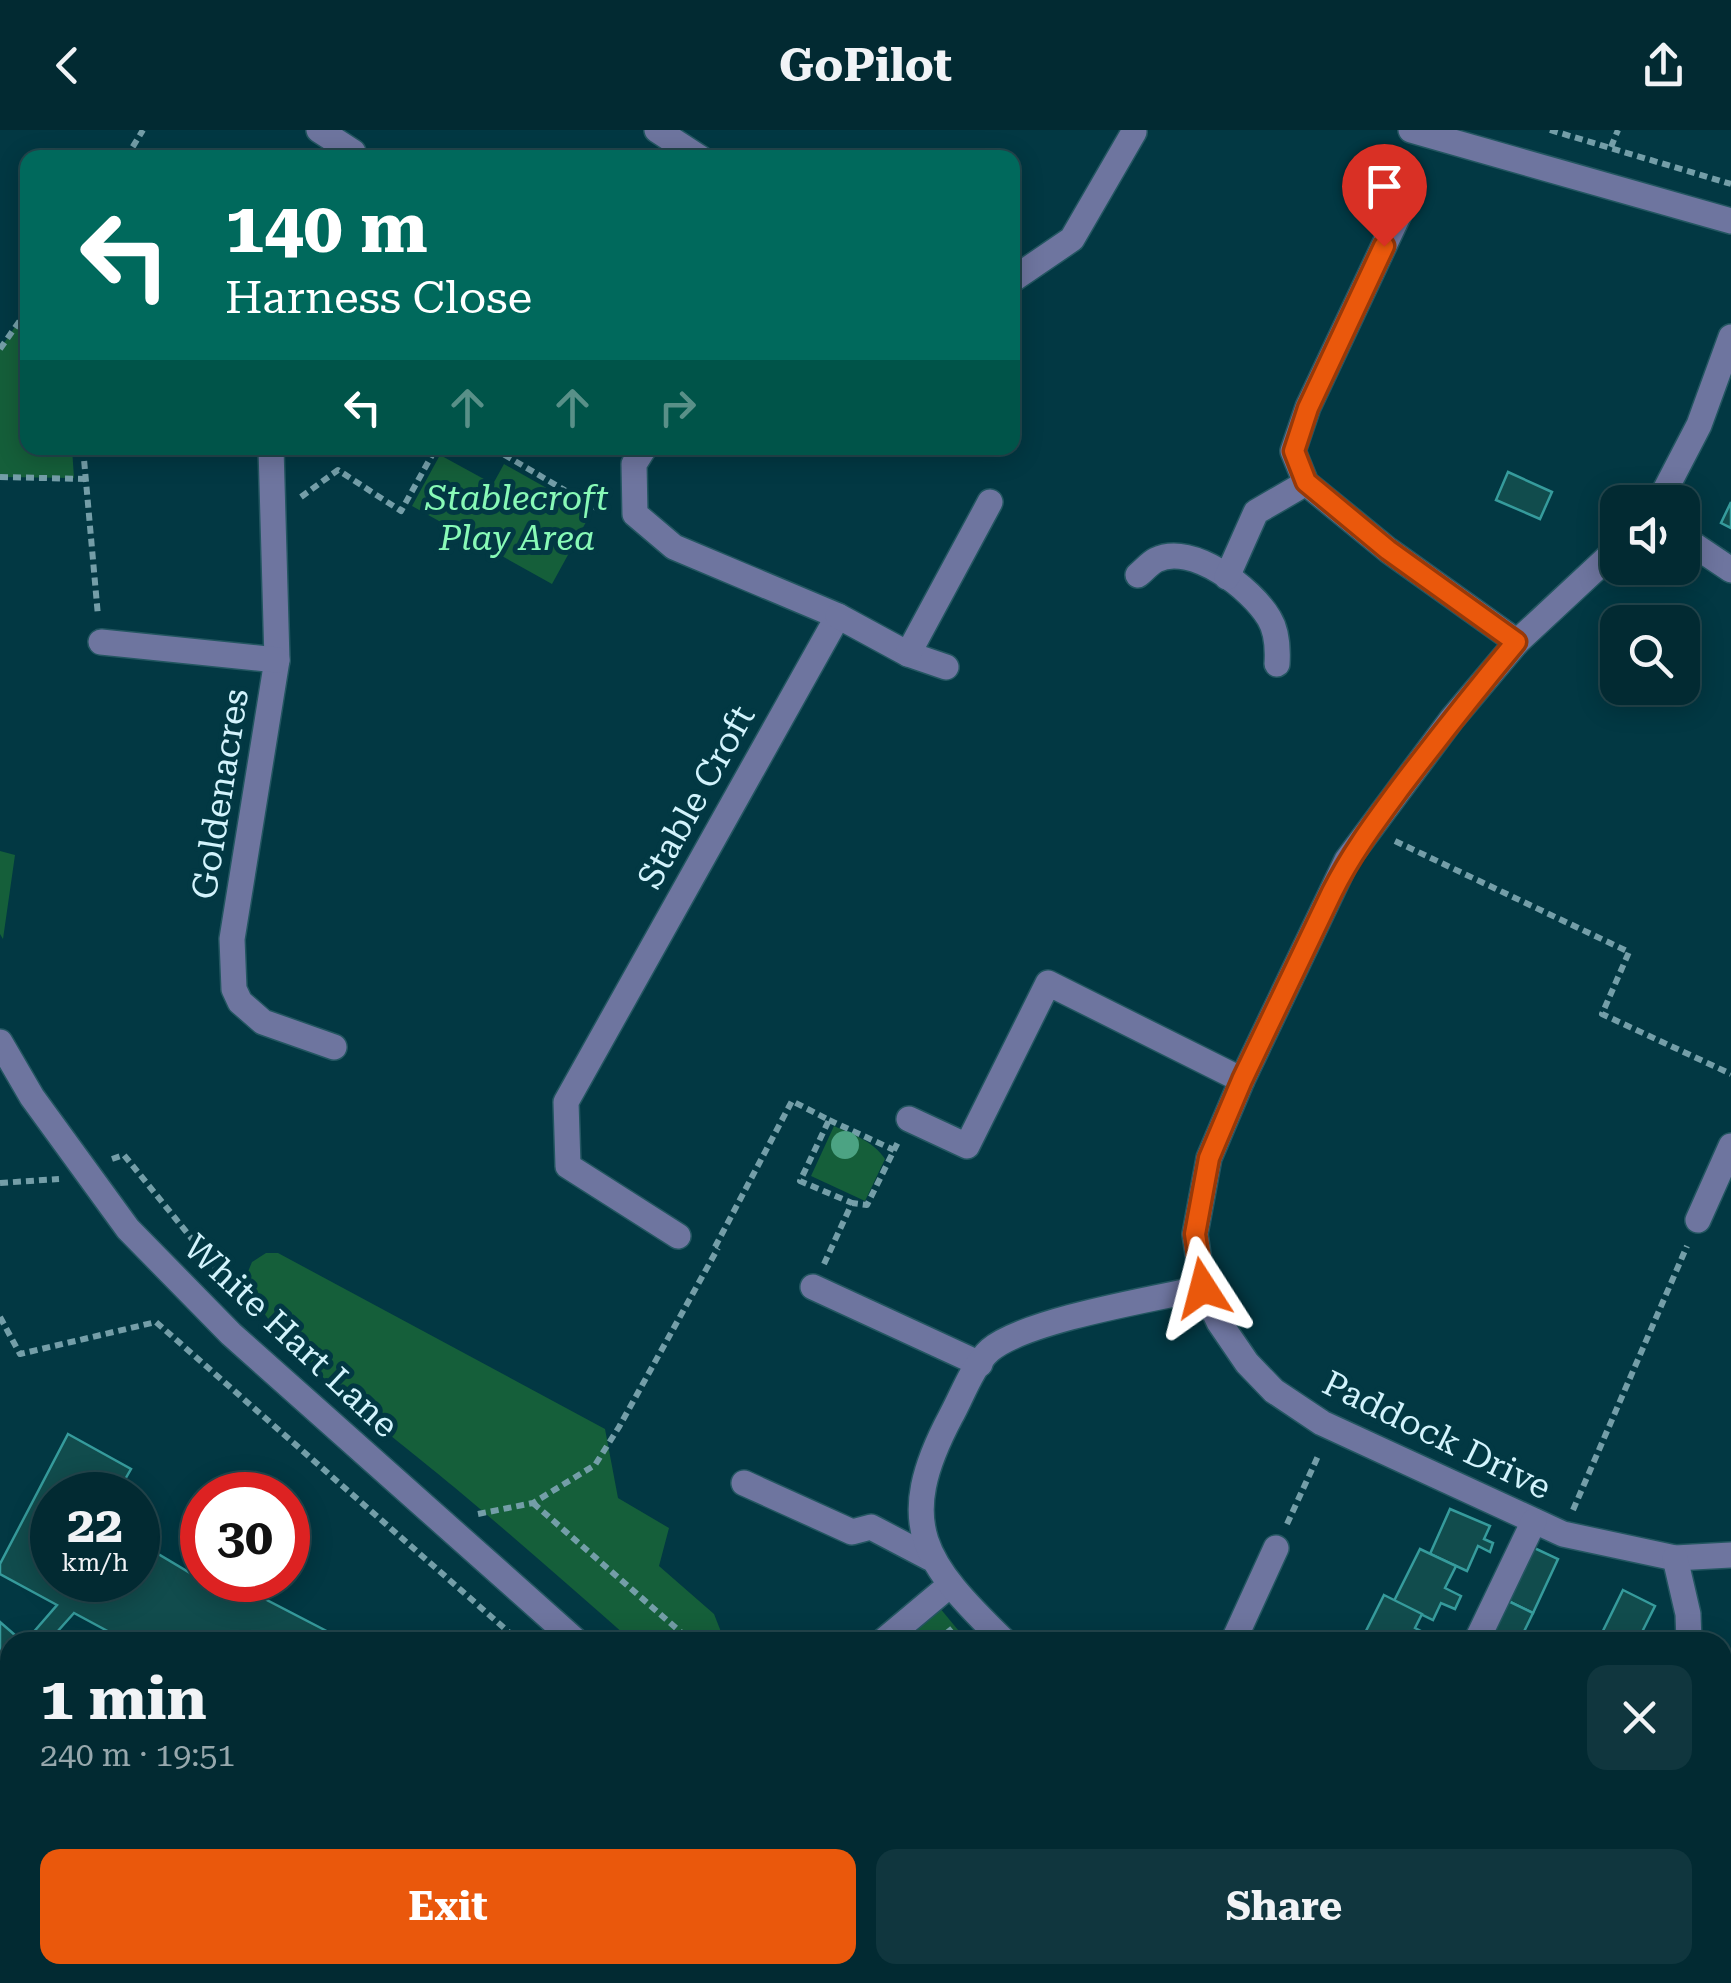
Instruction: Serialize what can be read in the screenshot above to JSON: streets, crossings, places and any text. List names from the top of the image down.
{
  "streets": {
    "street": [
      "Goldenacres",
      "Stable Croft",
      "White Hart Lane",
      "Paddock Drive"
    ]
  },
  "parks": ["Stablecroft Play Area"],
  "page": {
    "header": "GoPilot",
    "turn": ["140 m", "Harness Close"],
    "speed": "22 km/h",
    "limit": "30",
    "heading": ["1 min", "240 m · 19:51"],
    "buttons": ["Exit", "Share"]
  }
}
